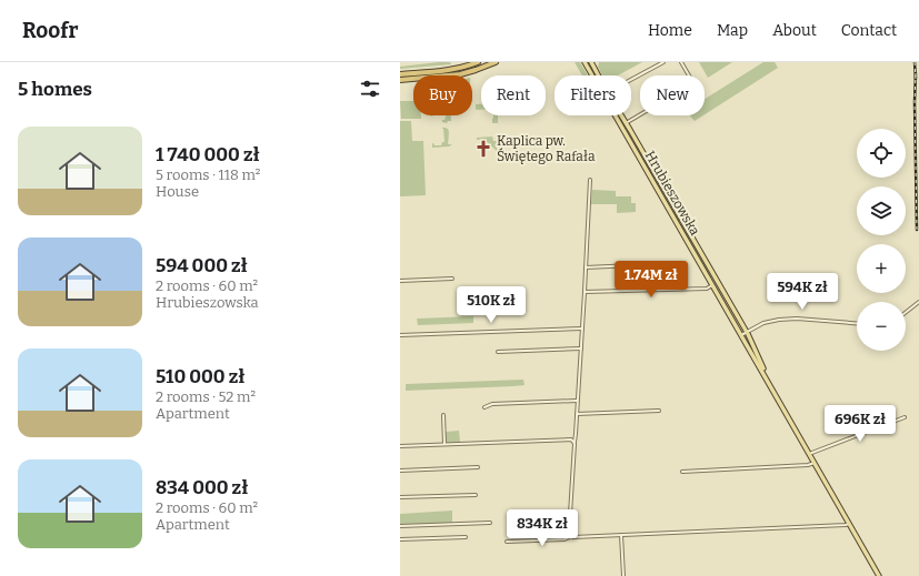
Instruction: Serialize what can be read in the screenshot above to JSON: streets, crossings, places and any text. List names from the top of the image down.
{
  "streets": {
    "main road": ["Hrubieszowska"]
  },
  "places": {
    "church": ["Kaplica pw. Świętego Rafała"]
  },
  "page": {
    "header": "Roofr",
    "nav": [
      "Home",
      "Map",
      "About",
      "Contact"
    ],
    "heading": "5 homes",
    "chip": [
      "Buy",
      "Rent",
      "Filters",
      "New"
    ],
    "list": [
      {
        "name": "1 740 000 zł",
        "note": "5 rooms · 118 m² · House"
      },
      {
        "name": "594 000 zł",
        "note": "2 rooms · 60 m² · Hrubieszowska"
      },
      {
        "name": "510 000 zł",
        "note": "2 rooms · 52 m² · Apartment"
      },
      {
        "name": "834 000 zł",
        "note": "2 rooms · 60 m² · Apartment"
      }
    ],
    "map_buttons": ["+", "−"],
    "price": [
      "1.74M zł",
      "594K zł",
      "510K zł",
      "696K zł",
      "834K zł"
    ]
  }
}
